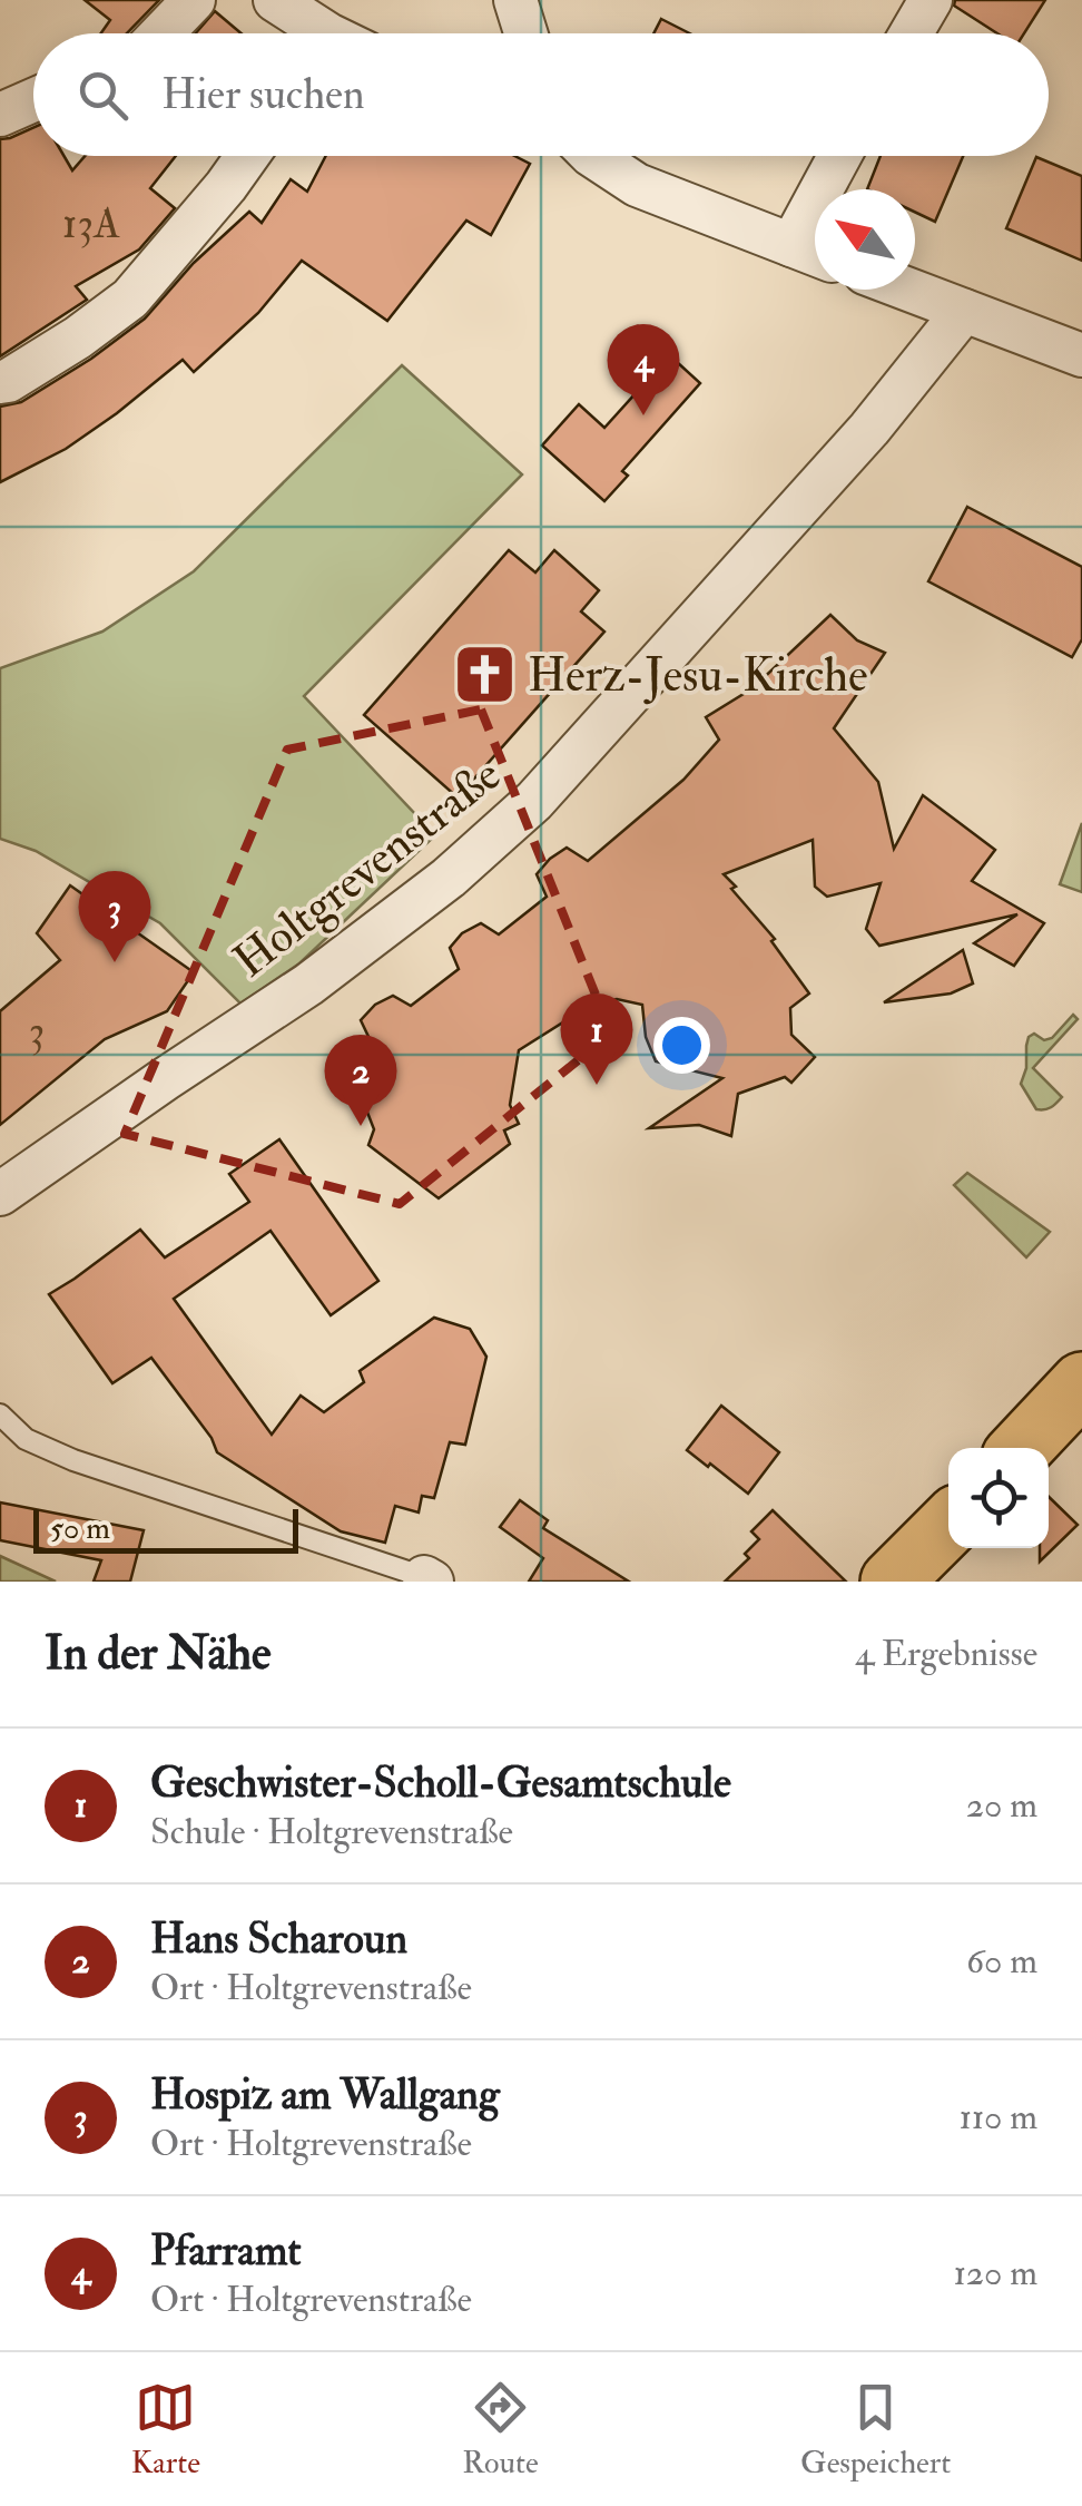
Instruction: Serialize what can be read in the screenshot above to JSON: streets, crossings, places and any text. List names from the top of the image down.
{
  "streets": {
    "street": ["Holtgrevenstraße"]
  },
  "places": {
    "church": ["Herz-Jesu-Kirche"]
  },
  "house_numbers": ["13A", "3"],
  "scale_bar": "50 m",
  "north": "top left",
  "page": {
    "search": "Hier suchen",
    "pins": [
      "4",
      "3",
      "1",
      "2"
    ],
    "scale": "50 m",
    "heading": ["In der Nähe", "4 Ergebnisse"],
    "list": [
      {
        "mark": "1",
        "name": "Geschwister-Scholl-Gesamtschule",
        "note": "Schule · Holtgrevenstraße",
        "value": "20 m"
      },
      {
        "mark": "2",
        "name": "Hans Scharoun",
        "note": "Ort · Holtgrevenstraße",
        "value": "60 m"
      },
      {
        "mark": "3",
        "name": "Hospiz am Wallgang",
        "note": "Ort · Holtgrevenstraße",
        "value": "110 m"
      },
      {
        "mark": "4",
        "name": "Pfarramt",
        "note": "Ort · Holtgrevenstraße",
        "value": "120 m"
      }
    ],
    "nav": ["Karte", "Route", "Gespeichert"]
  }
}
